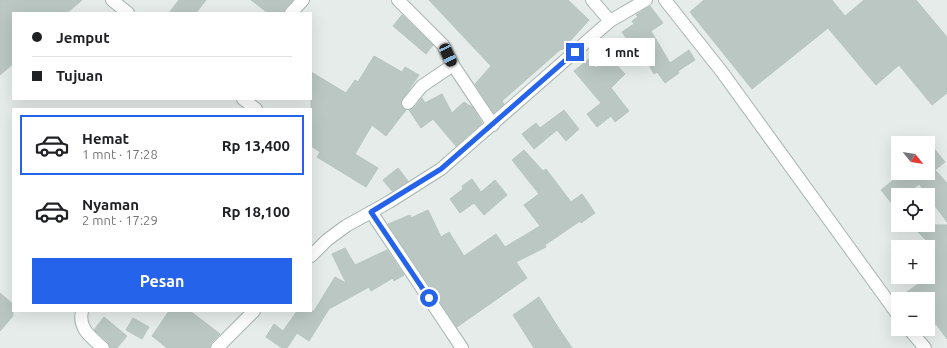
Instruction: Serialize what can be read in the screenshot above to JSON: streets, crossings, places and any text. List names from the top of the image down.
{
  "north": "bottom right",
  "page": {
    "banner": ["Jemput", "Tujuan"],
    "bubble": "1 mnt",
    "list": [
      {
        "name": "Hemat",
        "note": "1 mnt · 17:28",
        "value": "Rp 13,400"
      },
      {
        "name": "Nyaman",
        "note": "2 mnt · 17:29",
        "value": "Rp 18,100"
      }
    ],
    "map_buttons": ["+", "−"],
    "buttons": "Pesan"
  }
}
